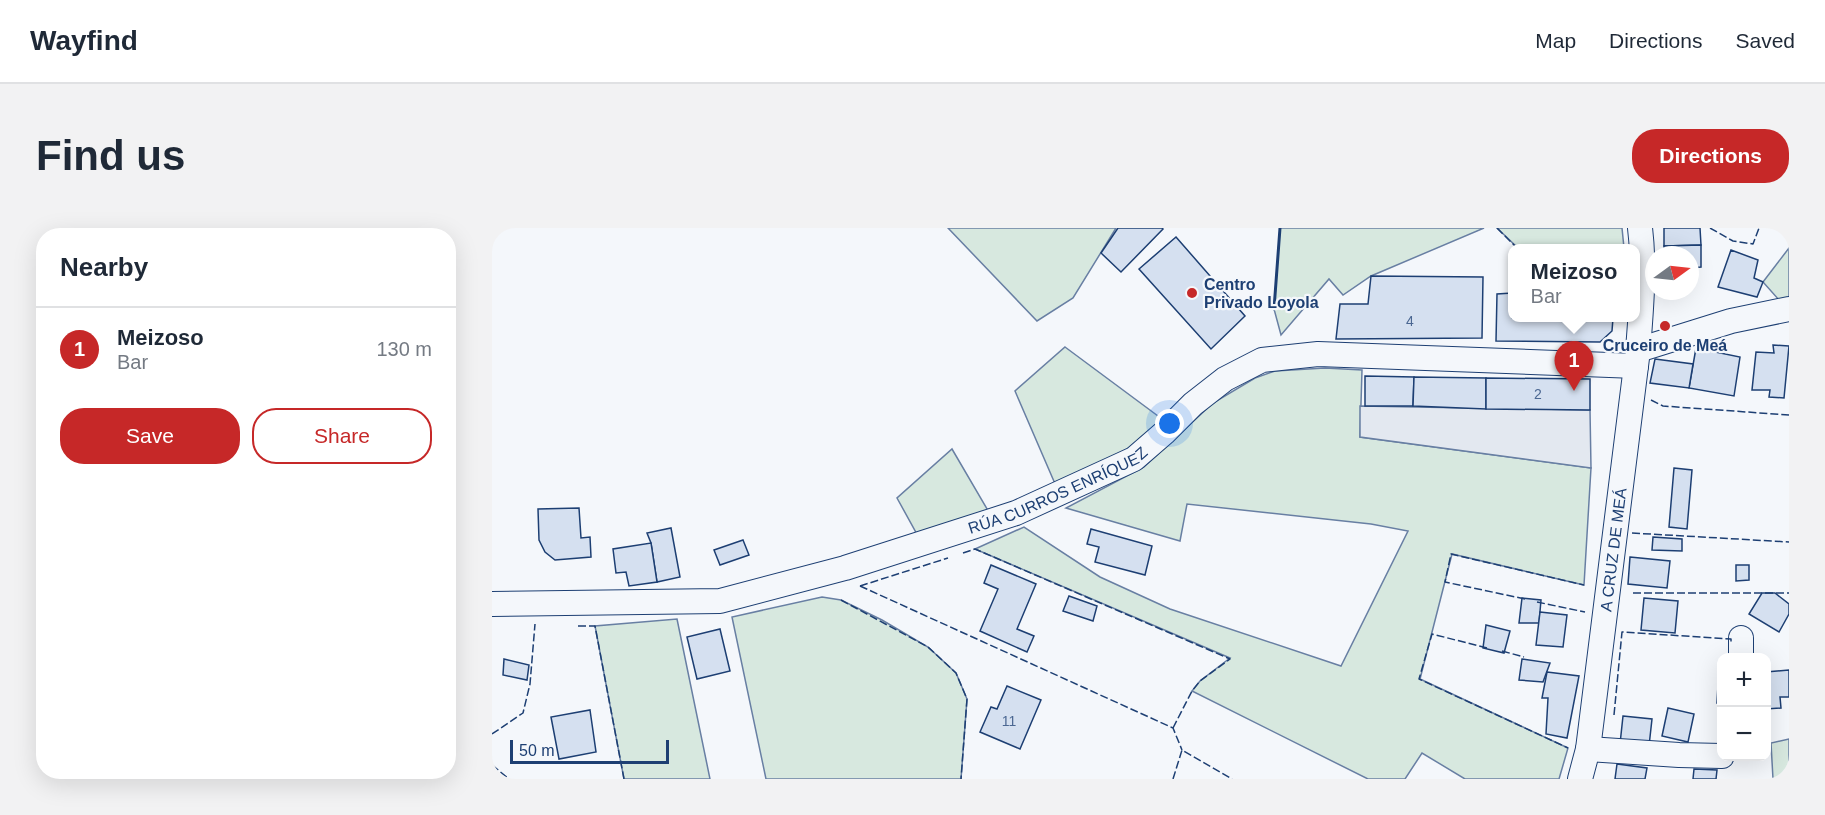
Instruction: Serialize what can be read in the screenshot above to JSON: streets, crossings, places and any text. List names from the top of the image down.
{
  "streets": {
    "street": ["RÚA CURROS ENRÍQUEZ", "A CRUZ DE MEÁ"]
  },
  "crossings": [
    ["RÚA CURROS ENRÍQUEZ", "A CRUZ DE MEÁ"]
  ],
  "places": ["Centro Privado Loyola", "Cruceiro de Meá"],
  "house_numbers": ["4", "2", "11"],
  "scale_bar": "50 m",
  "north": "right",
  "page": {
    "header": "Wayfind",
    "nav": ["Map", "Directions", "Saved"],
    "buttons": [
      "Directions",
      ["Save", "Share"]
    ],
    "title": "Find us",
    "heading": "Nearby",
    "popup": ["Meizoso", "Bar"],
    "list": [
      {
        "mark": "1",
        "name": "Meizoso",
        "note": "Bar",
        "value": "130 m"
      }
    ],
    "pins": "1",
    "map_buttons": ["+", "−"],
    "scale": "50 m"
  }
}
